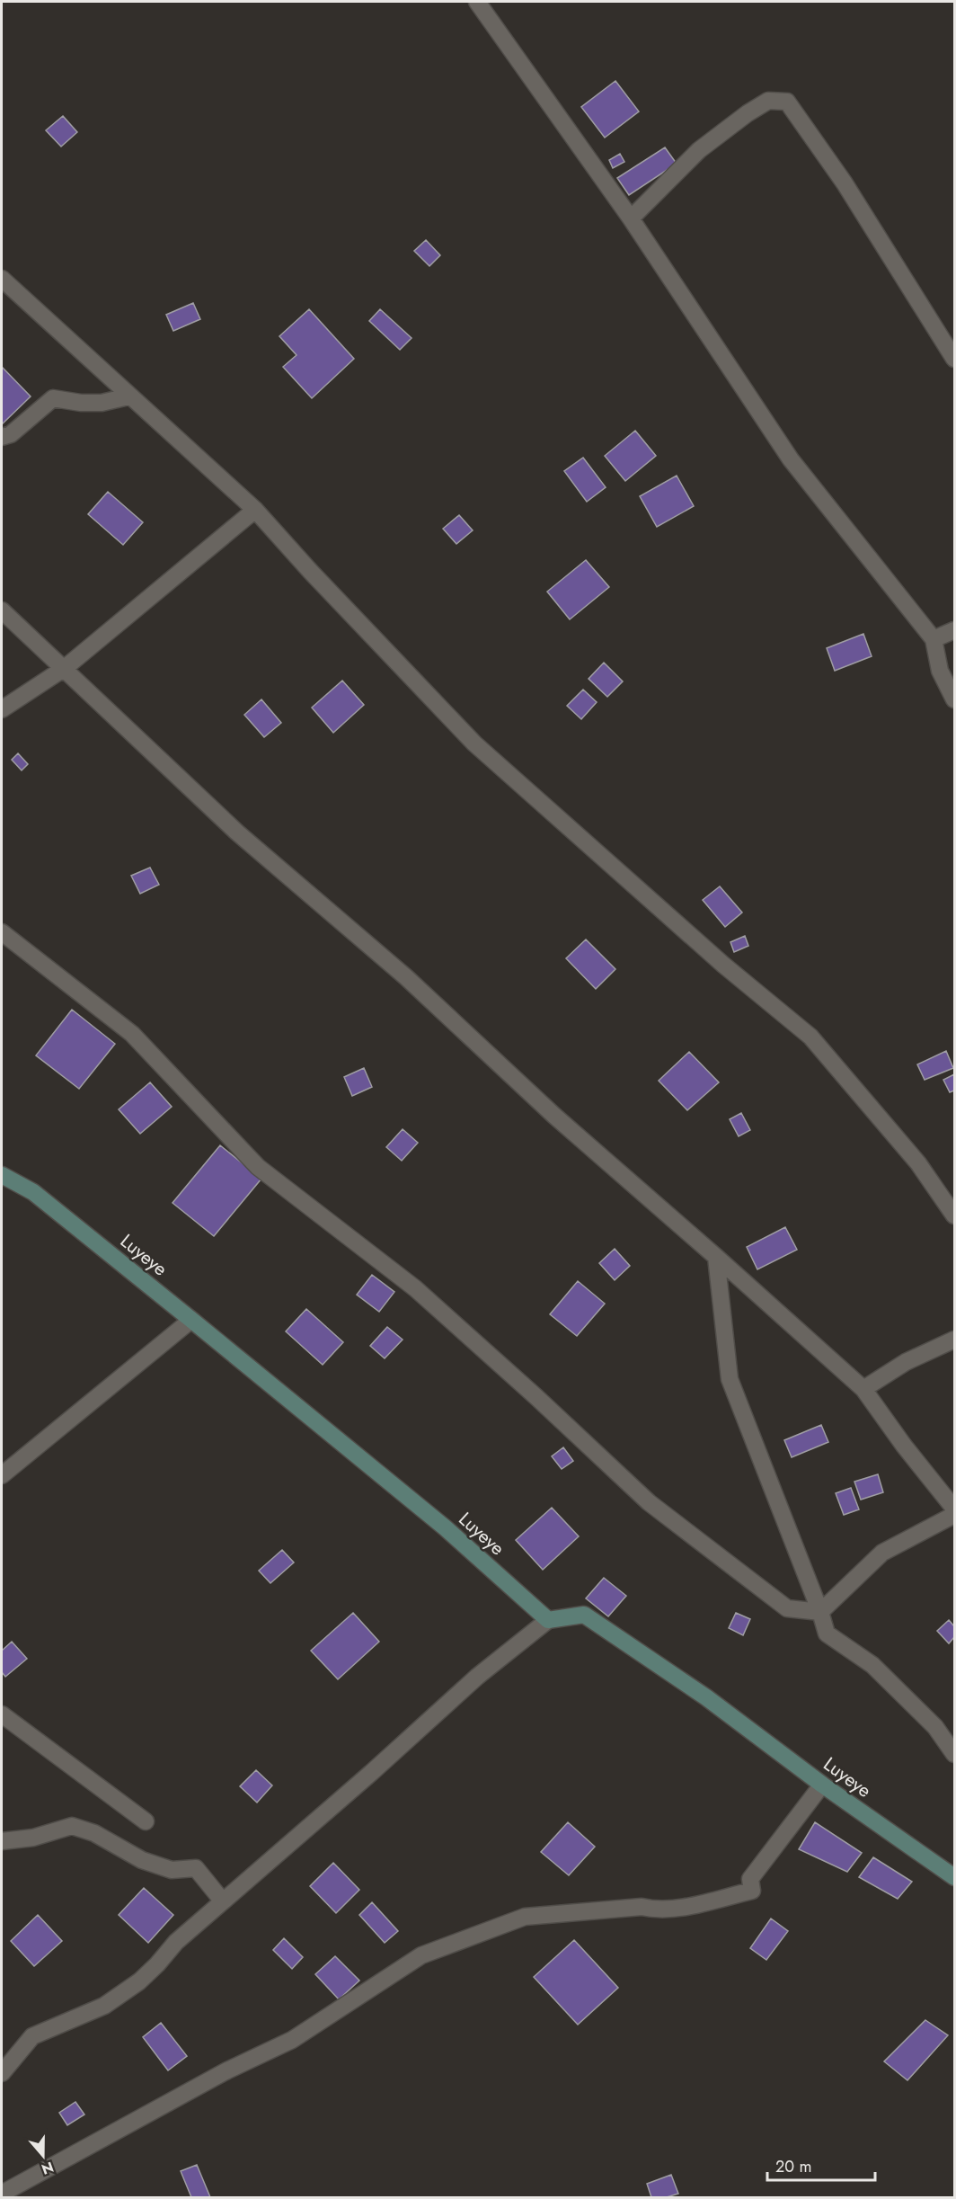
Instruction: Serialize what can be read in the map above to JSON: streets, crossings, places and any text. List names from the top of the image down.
{
  "streets": {
    "street": ["Luyeye"]
  },
  "scale_bar": "20 m",
  "north": "bottom"
}
